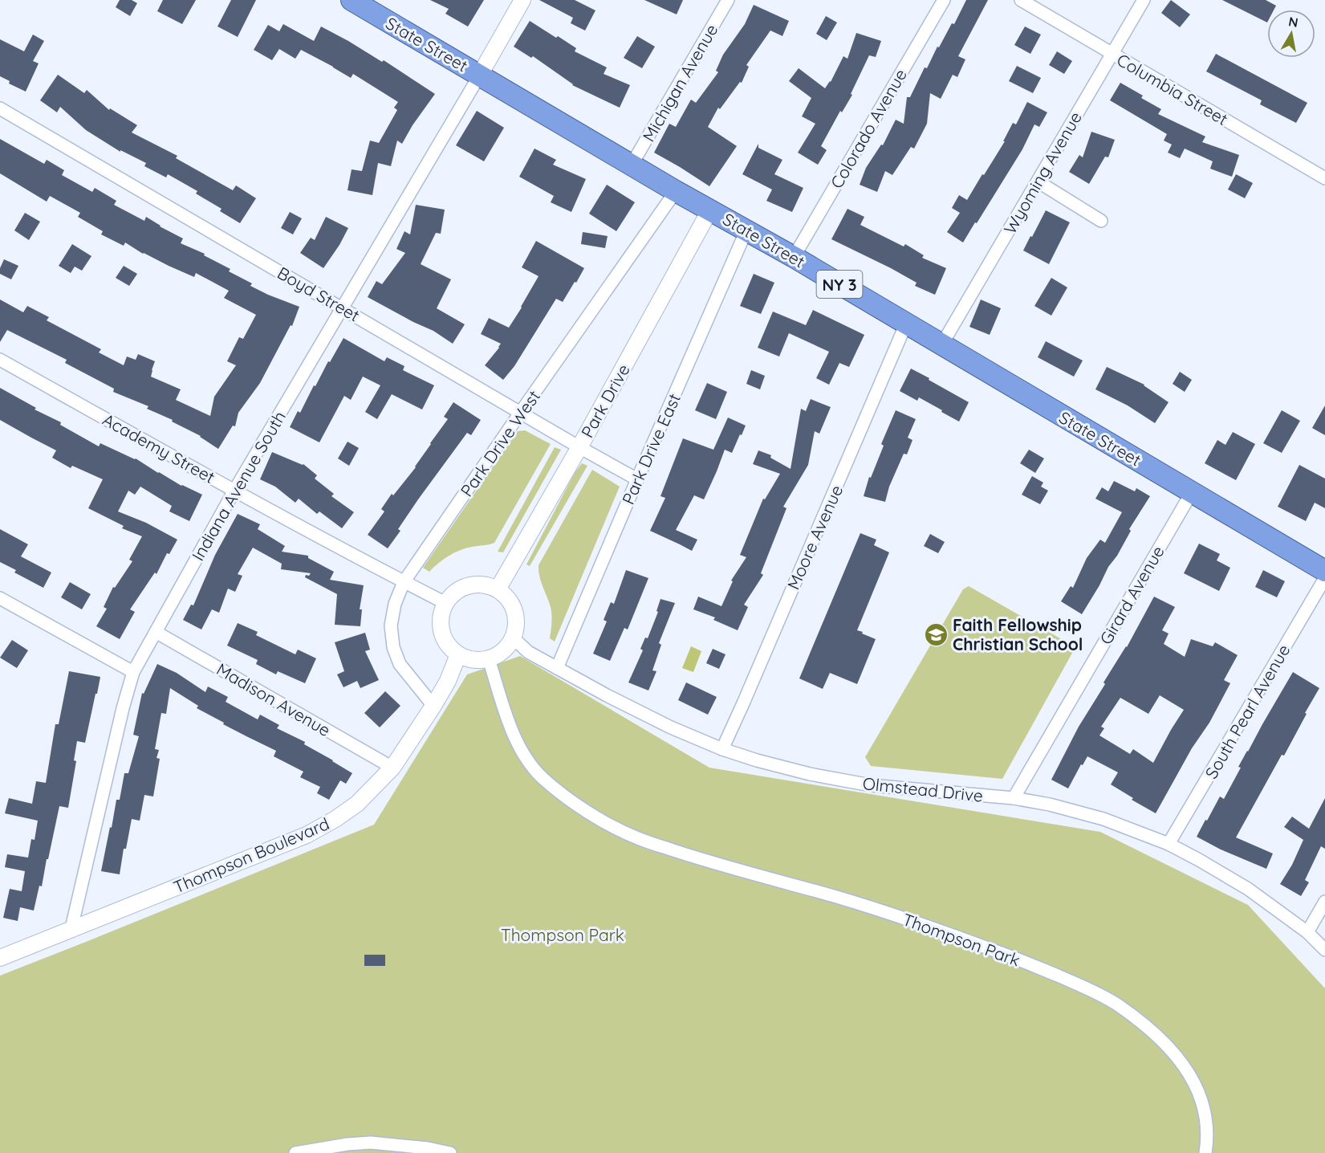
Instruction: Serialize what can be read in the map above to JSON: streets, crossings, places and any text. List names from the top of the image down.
{
  "streets": {
    "highway": ["State Street", "NY 3"],
    "street": [
      "Michigan Avenue",
      "Columbia Street",
      "Colorado Avenue",
      "Wyoming Avenue",
      "Boyd Street",
      "Park Drive",
      "Park Drive West",
      "Academy Street",
      "Park Drive East",
      "Indiana Avenue South",
      "Moore Avenue",
      "Girard Avenue",
      "Madison Avenue",
      "South Pearl Avenue",
      "Olmstead Drive",
      "Thompson Boulevard",
      "Thompson Park"
    ]
  },
  "crossings": [
    ["State Street", "Michigan Avenue"],
    ["State Street", "Colorado Avenue"],
    ["State Street", "Wyoming Avenue"],
    ["State Street", "Park Drive"],
    ["State Street", "Park Drive West"],
    ["State Street", "Park Drive East"],
    ["State Street", "Indiana Avenue South"],
    ["State Street", "Moore Avenue"],
    ["State Street", "Girard Avenue"],
    ["Columbia Street", "Wyoming Avenue"],
    ["Boyd Street", "Park Drive"],
    ["Boyd Street", "Park Drive West"],
    ["Boyd Street", "Park Drive East"],
    ["Boyd Street", "Indiana Avenue South"],
    ["Park Drive", "Academy Street"],
    ["Park Drive", "Olmstead Drive"],
    ["Park Drive", "Thompson Boulevard"],
    ["Park Drive", "Thompson Park"],
    ["Park Drive West", "Academy Street"],
    ["Park Drive West", "Thompson Boulevard"],
    ["Academy Street", "Indiana Avenue South"],
    ["Academy Street", "Olmstead Drive"],
    ["Academy Street", "Thompson Boulevard"],
    ["Academy Street", "Thompson Park"],
    ["Park Drive East", "Olmstead Drive"],
    ["Indiana Avenue South", "Madison Avenue"],
    ["Indiana Avenue South", "Thompson Boulevard"],
    ["Moore Avenue", "Olmstead Drive"],
    ["Girard Avenue", "Olmstead Drive"],
    ["Madison Avenue", "Thompson Boulevard"],
    ["South Pearl Avenue", "Olmstead Drive"],
    ["Olmstead Drive", "Thompson Boulevard"],
    ["Olmstead Drive", "Thompson Park"],
    ["Thompson Boulevard", "Thompson Park"]
  ],
  "parks": ["Thompson Park"],
  "places": {
    "school or university": ["Faith Fellowship Christian School"]
  },
  "north": "top"
}
